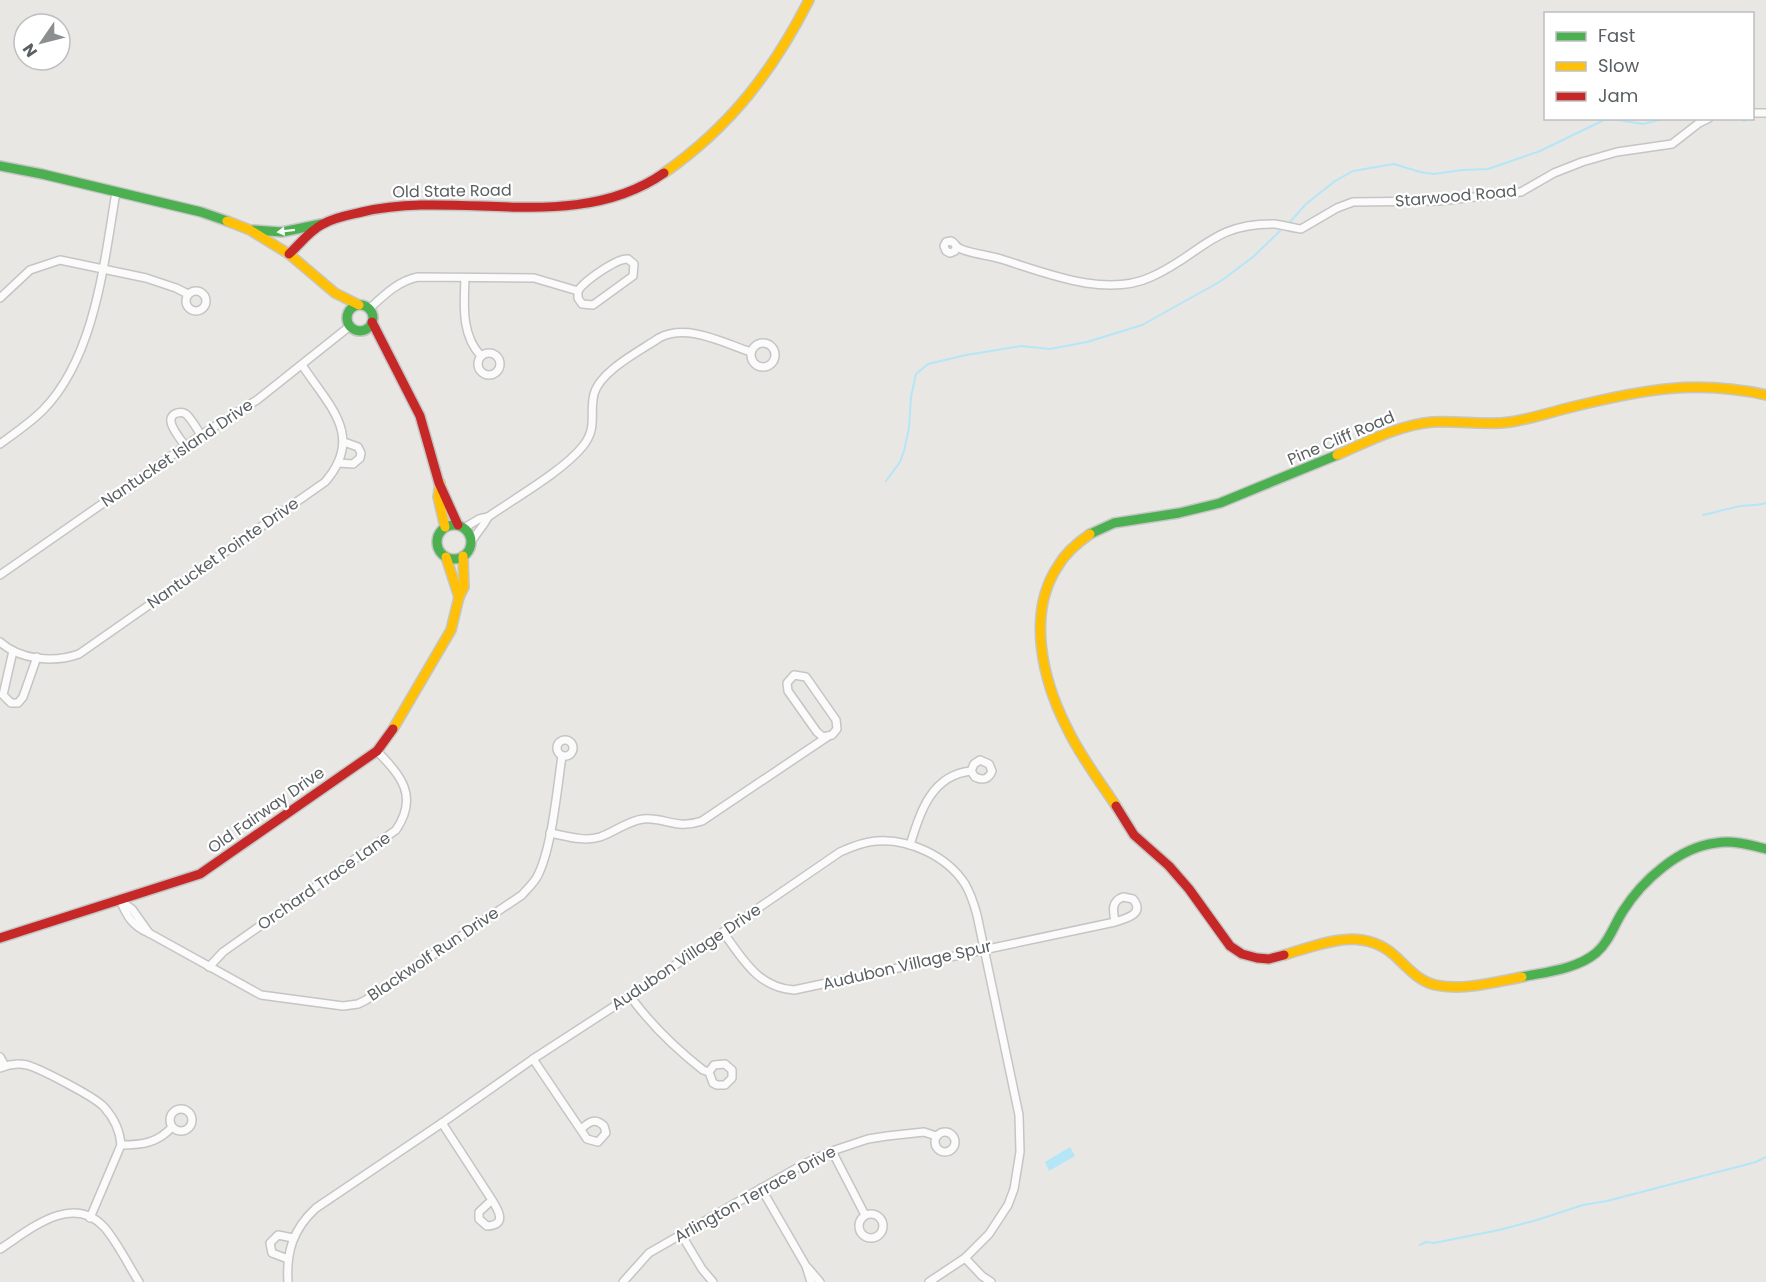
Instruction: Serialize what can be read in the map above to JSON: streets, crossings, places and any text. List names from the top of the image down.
{
  "streets": {
    "street": [
      "Old State Road",
      "Starwood Road",
      "Pine Cliff Road",
      "Nantucket Island Drive",
      "Nantucket Pointe Drive",
      "Old Fairway Drive",
      "Orchard Trace Lane",
      "Blackwolf Run Drive",
      "Audubon Village Drive",
      "Audubon Village Spur",
      "Arlington Terrace Drive"
    ]
  },
  "crossings": [
    ["Old Fairway Drive", "Orchard Trace Lane"],
    ["Old Fairway Drive", "Blackwolf Run Drive"],
    ["Orchard Trace Lane", "Blackwolf Run Drive"],
    ["Audubon Village Drive", "Audubon Village Spur"]
  ],
  "legend": ["Fast", "Slow", "Jam"],
  "north": "bottom left"
}
